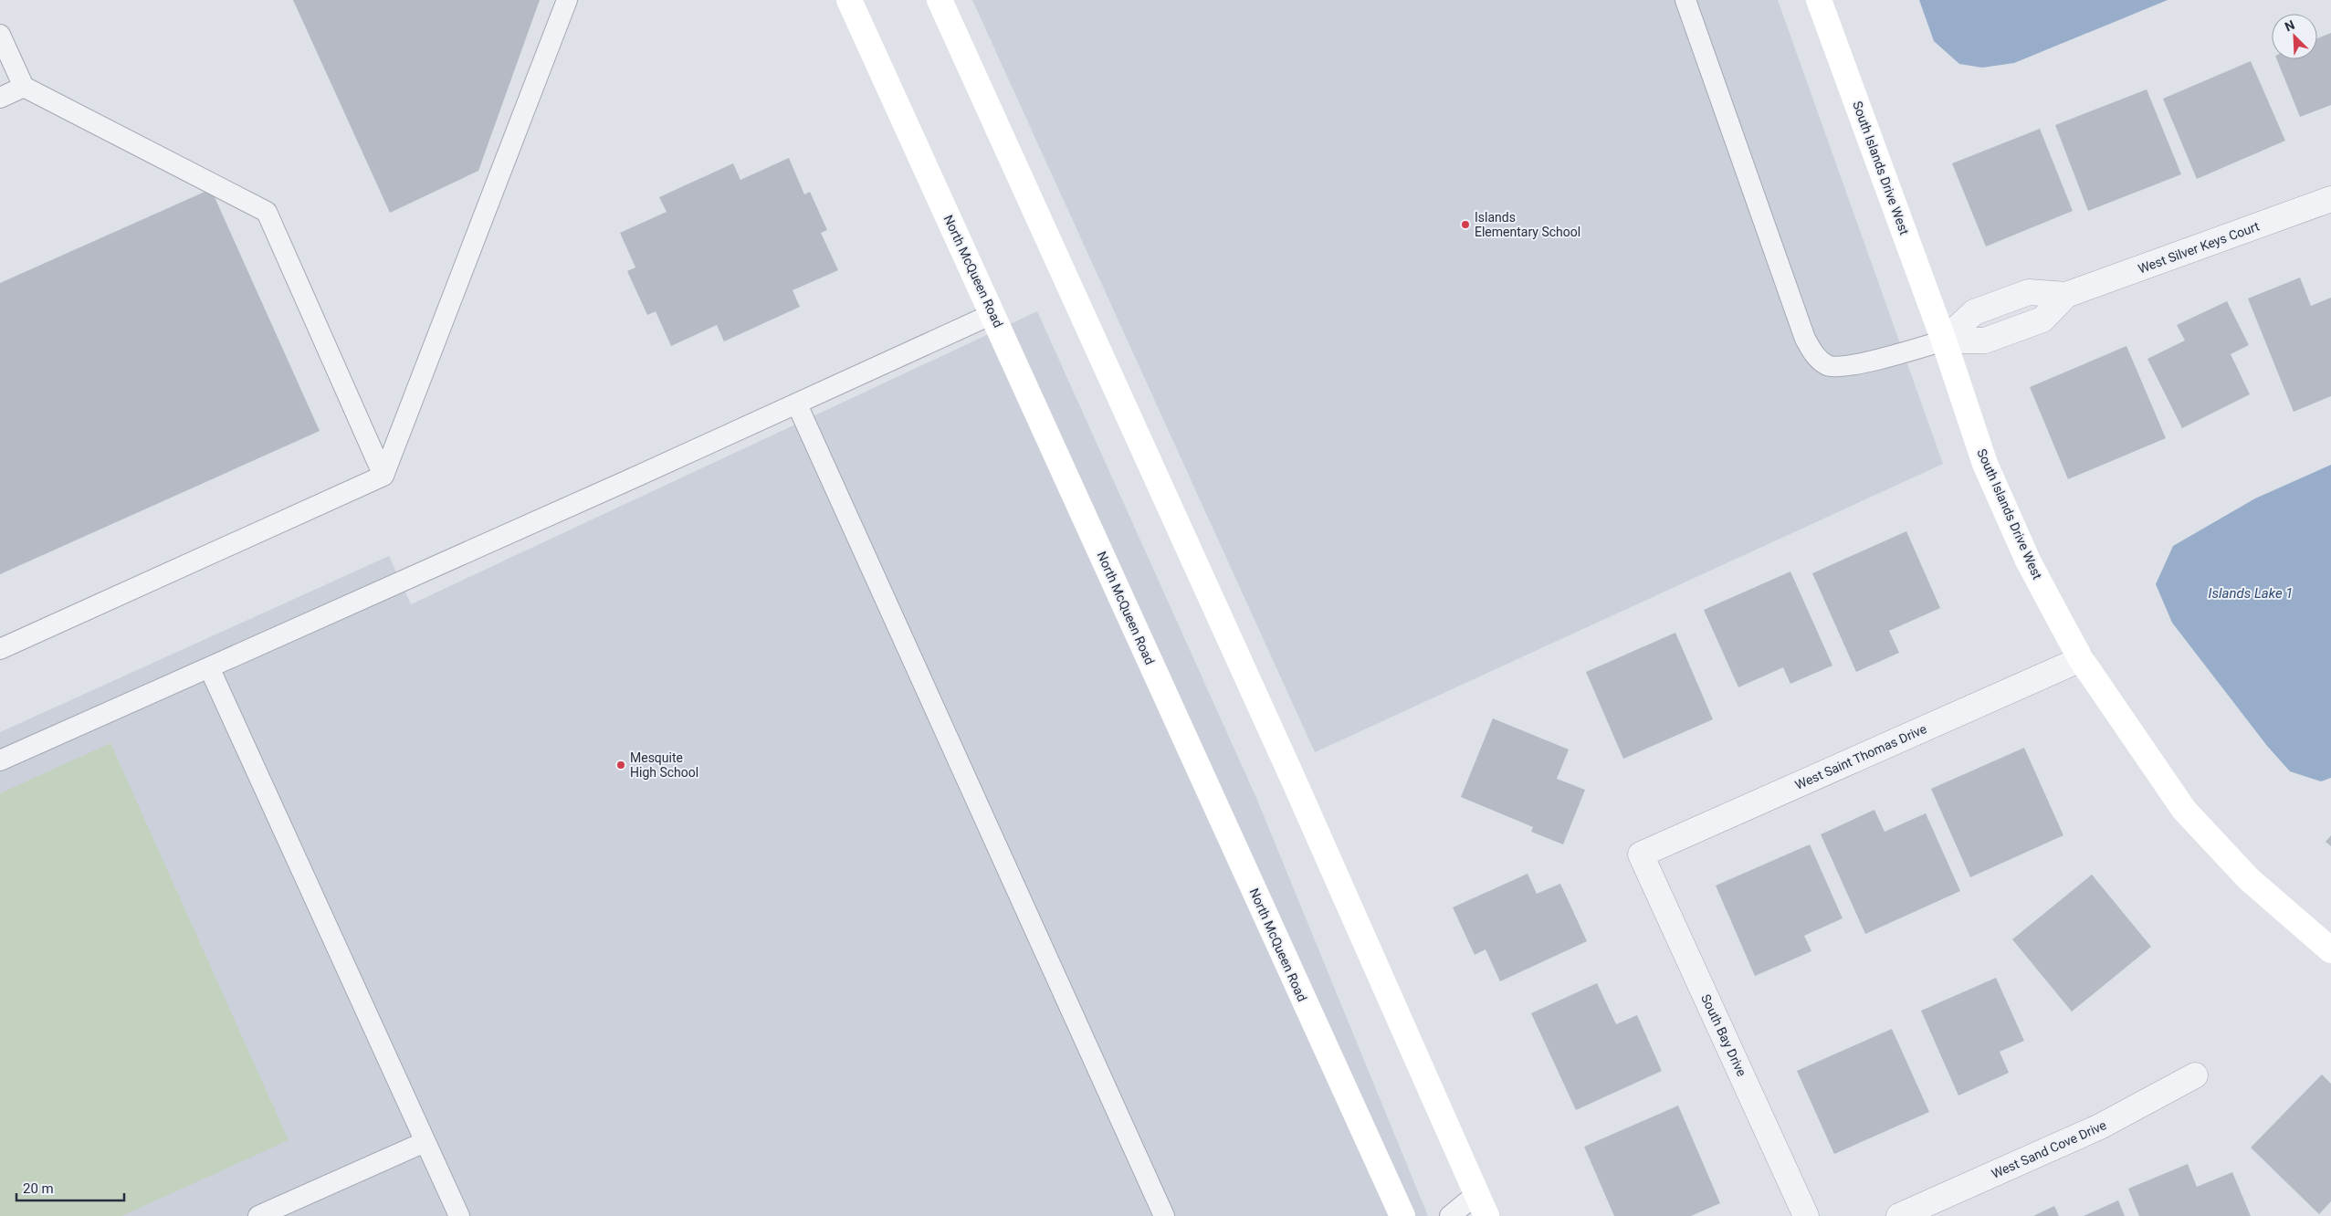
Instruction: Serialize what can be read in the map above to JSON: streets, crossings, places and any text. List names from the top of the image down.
{
  "streets": {
    "main road": ["South Islands Drive West", "North McQueen Road"],
    "street": [
      "West Silver Keys Court",
      "West Saint Thomas Drive",
      "South Bay Drive",
      "West Sand Cove Drive"
    ]
  },
  "crossings": [
    ["South Islands Drive West", "West Silver Keys Court"],
    ["South Islands Drive West", "West Saint Thomas Drive"],
    ["West Saint Thomas Drive", "South Bay Drive"]
  ],
  "water": ["Islands Lake 1"],
  "places": ["Islands Elementary School", "Mesquite High School"],
  "scale_bar": "20 m",
  "north": "top left"
}
